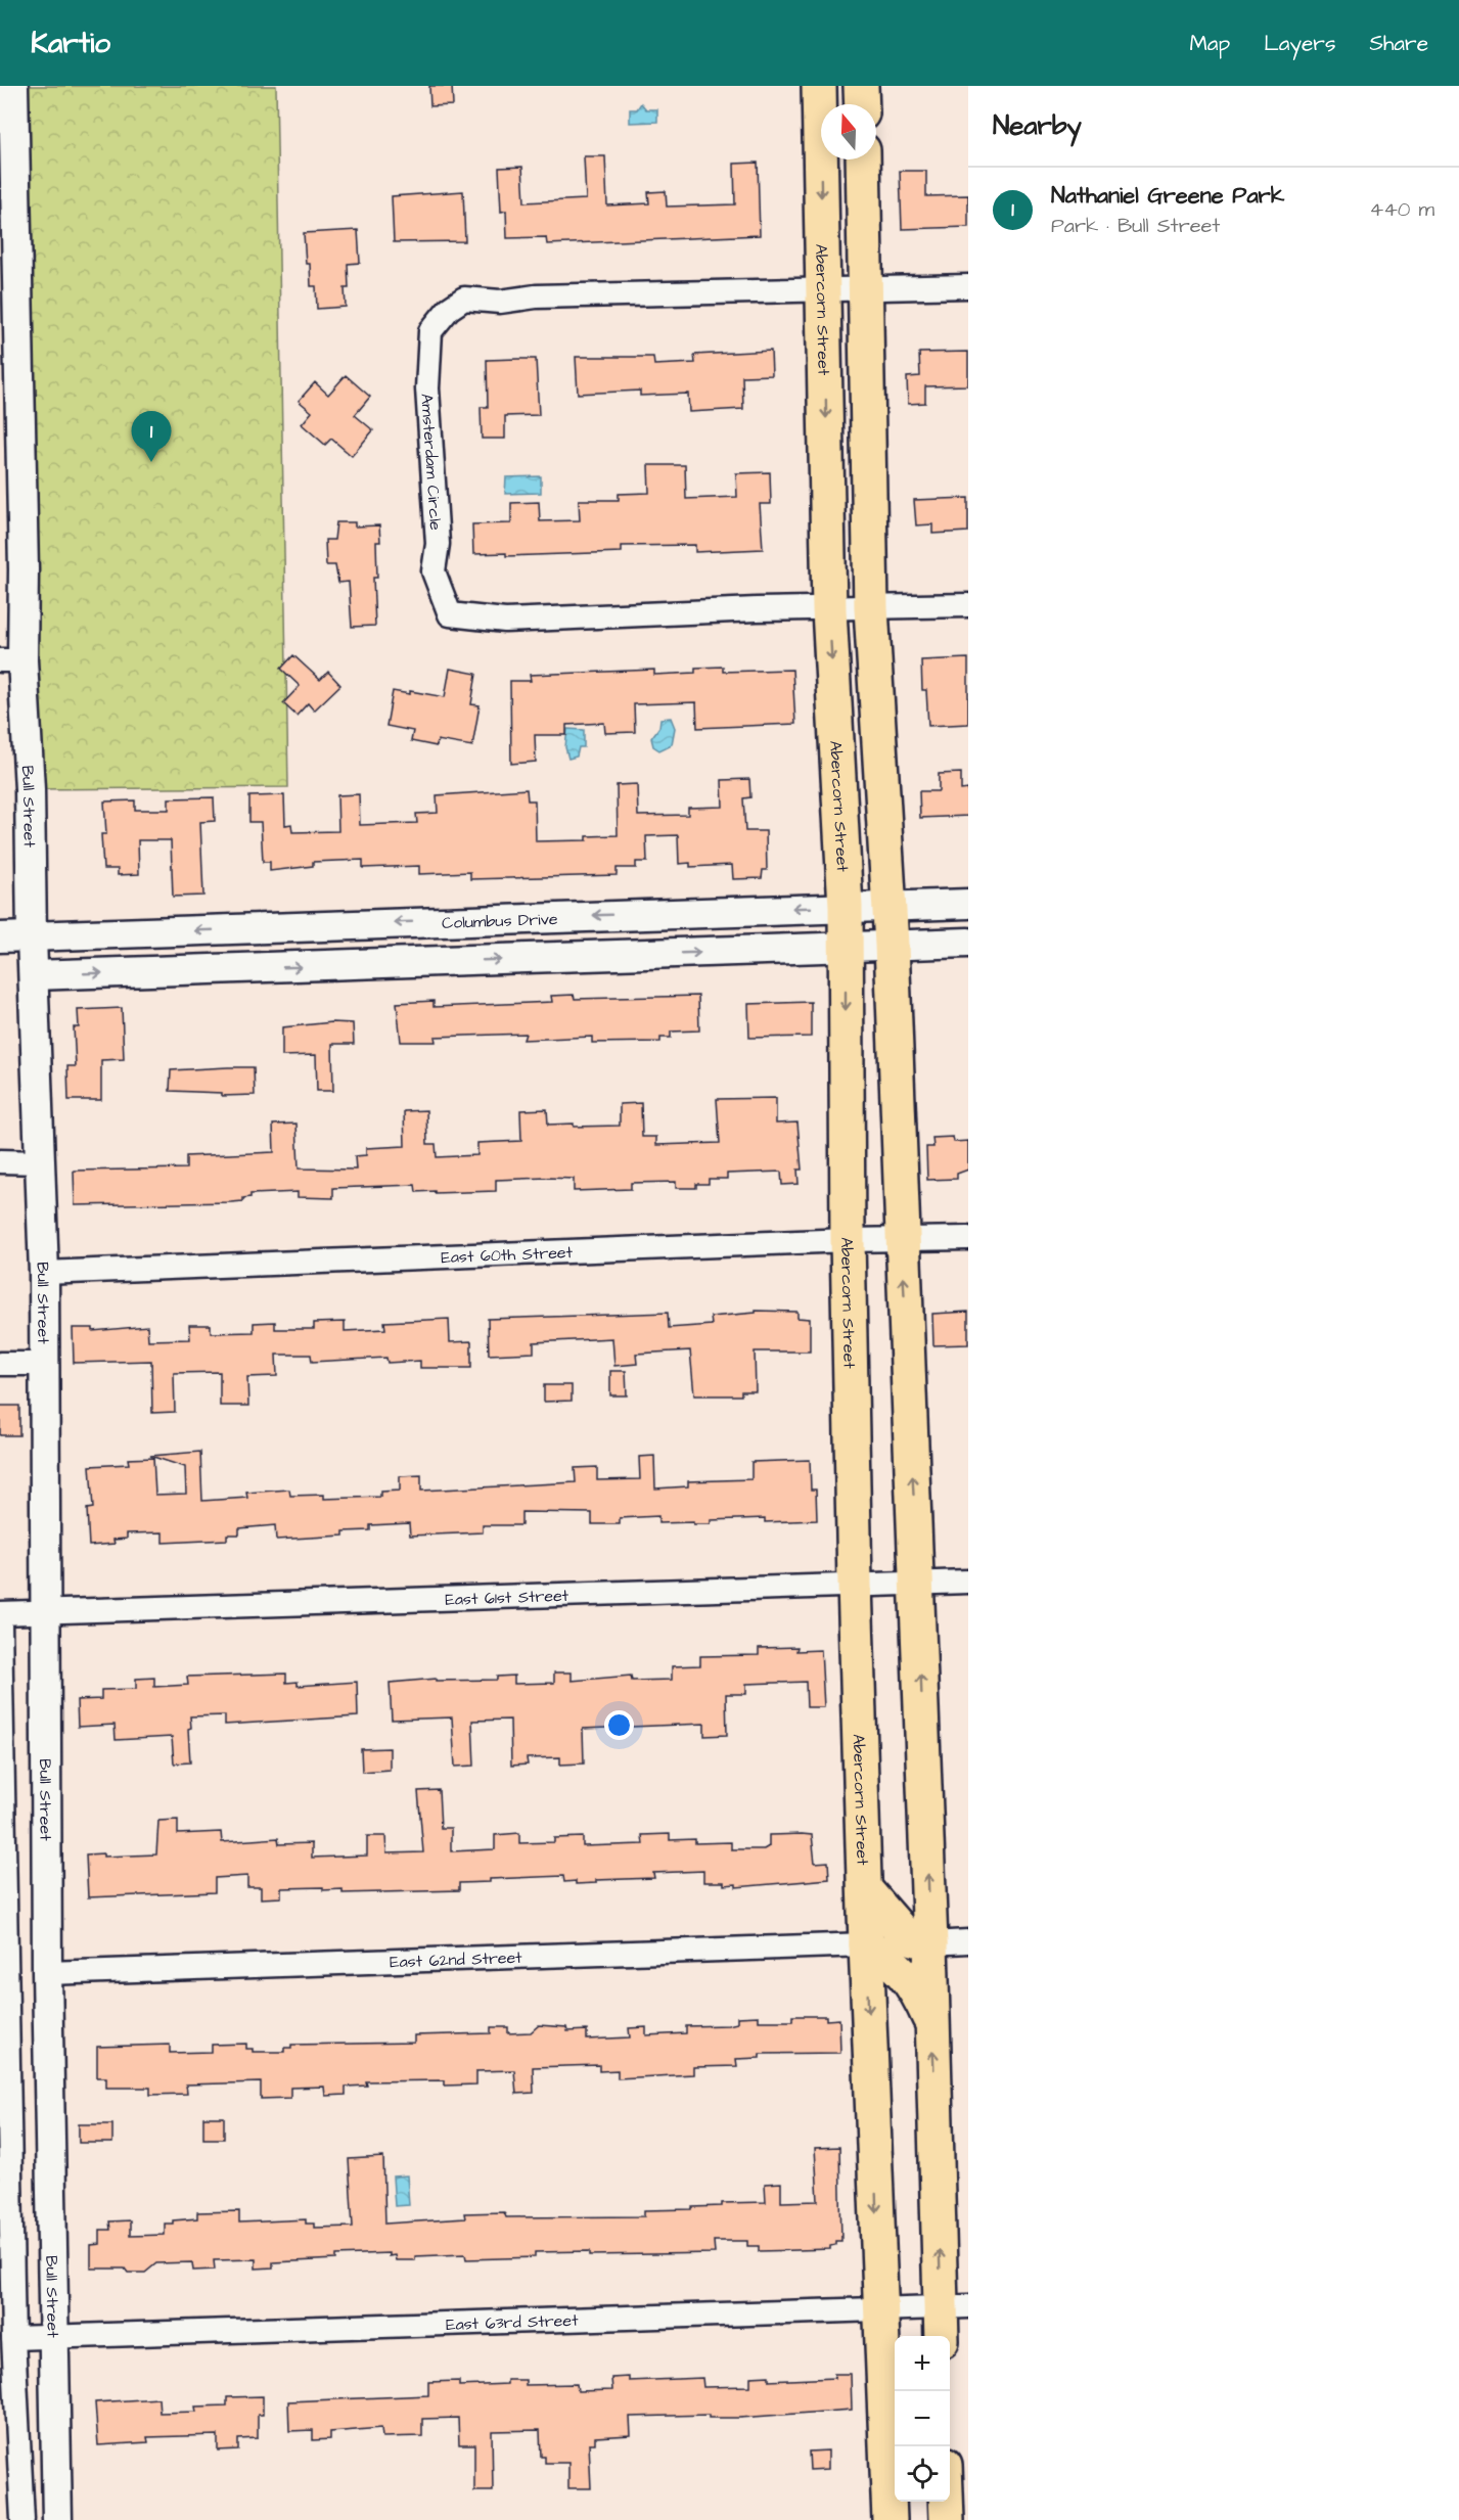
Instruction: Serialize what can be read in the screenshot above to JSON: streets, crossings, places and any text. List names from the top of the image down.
{
  "streets": {
    "main road": ["Abercorn Street"],
    "street": [
      "Amsterdam Circle",
      "Bull Street",
      "Columbus Drive",
      "East 60th Street",
      "East 61st Street",
      "East 62nd Street",
      "East 63rd Street"
    ]
  },
  "crossings": [
    ["Abercorn Street", "Amsterdam Circle"],
    ["Abercorn Street", "Columbus Drive"],
    ["Abercorn Street", "East 60th Street"],
    ["Abercorn Street", "East 61st Street"],
    ["Abercorn Street", "East 62nd Street"],
    ["Abercorn Street", "East 63rd Street"],
    ["Bull Street", "Columbus Drive"],
    ["Bull Street", "East 60th Street"],
    ["Bull Street", "East 61st Street"],
    ["Bull Street", "East 62nd Street"],
    ["Bull Street", "East 63rd Street"]
  ],
  "north": "top",
  "page": {
    "header": "Kartio",
    "nav": ["Map", "Layers", "Share"],
    "heading": "Nearby",
    "list": [
      {
        "mark": "1",
        "name": "Nathaniel Greene Park",
        "note": "Park · Bull Street",
        "value": "440 m"
      }
    ],
    "pins": "1",
    "map_buttons": ["+", "−"]
  }
}
